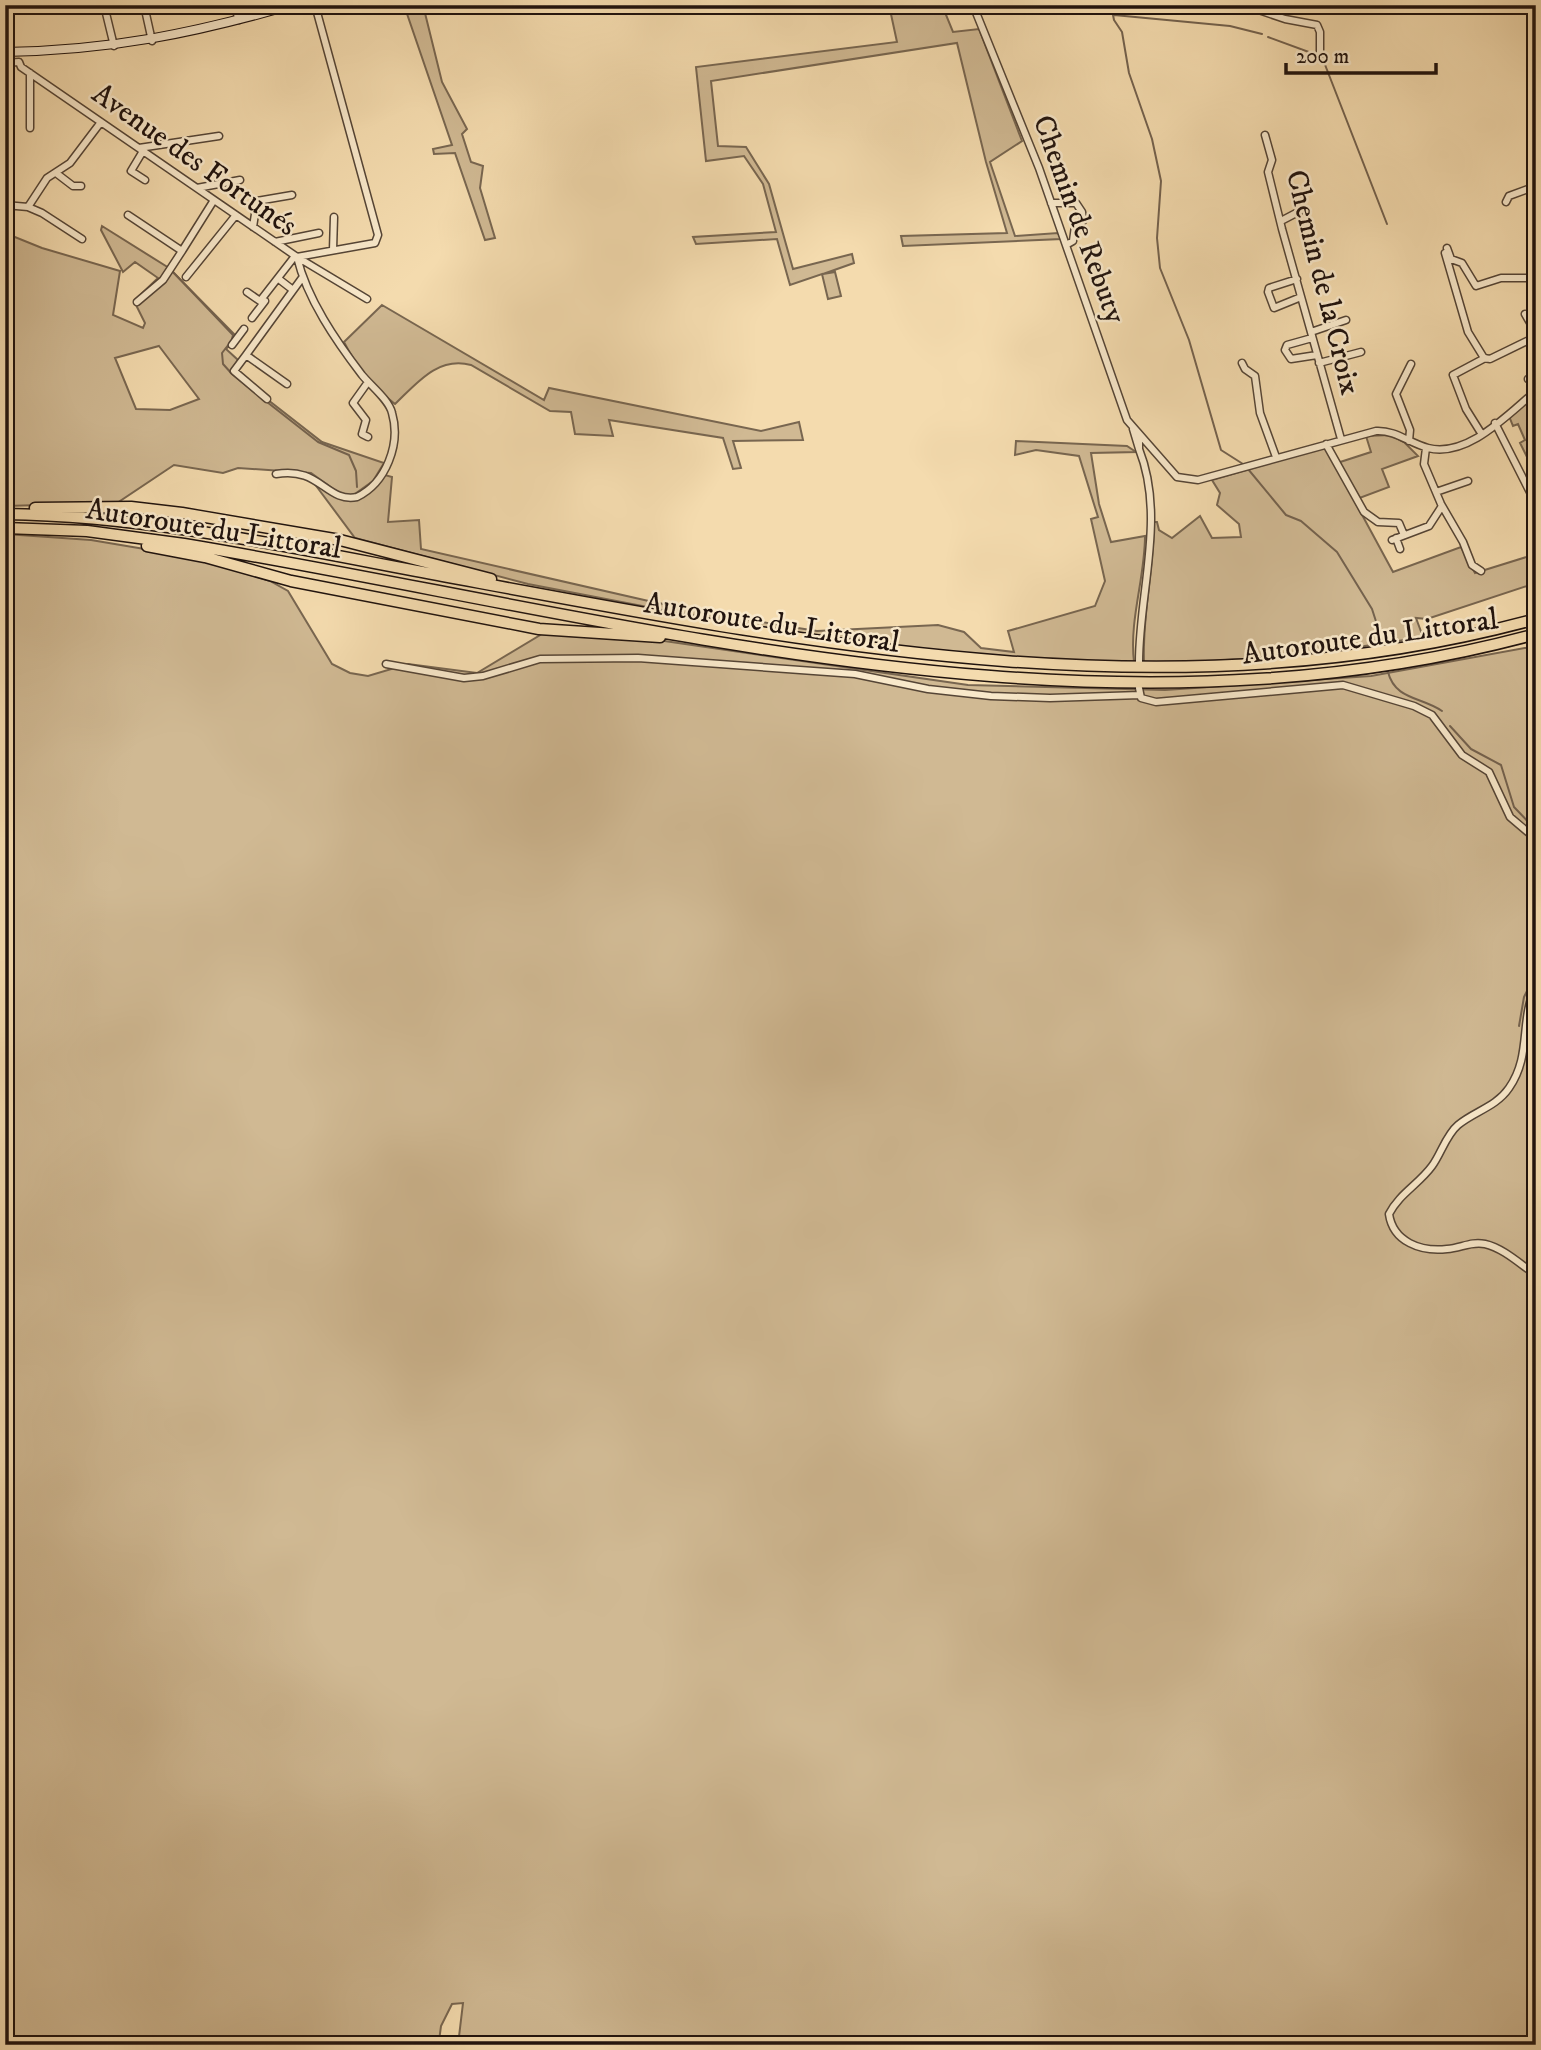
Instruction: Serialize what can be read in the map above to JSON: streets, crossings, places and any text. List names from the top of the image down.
{
  "streets": {
    "highway": ["Autoroute du Littoral"],
    "street": ["Avenue des Fortunés", "Chemin de Rebuty", "Chemin de la Croix"]
  },
  "scale_bar": "200 m"
}
